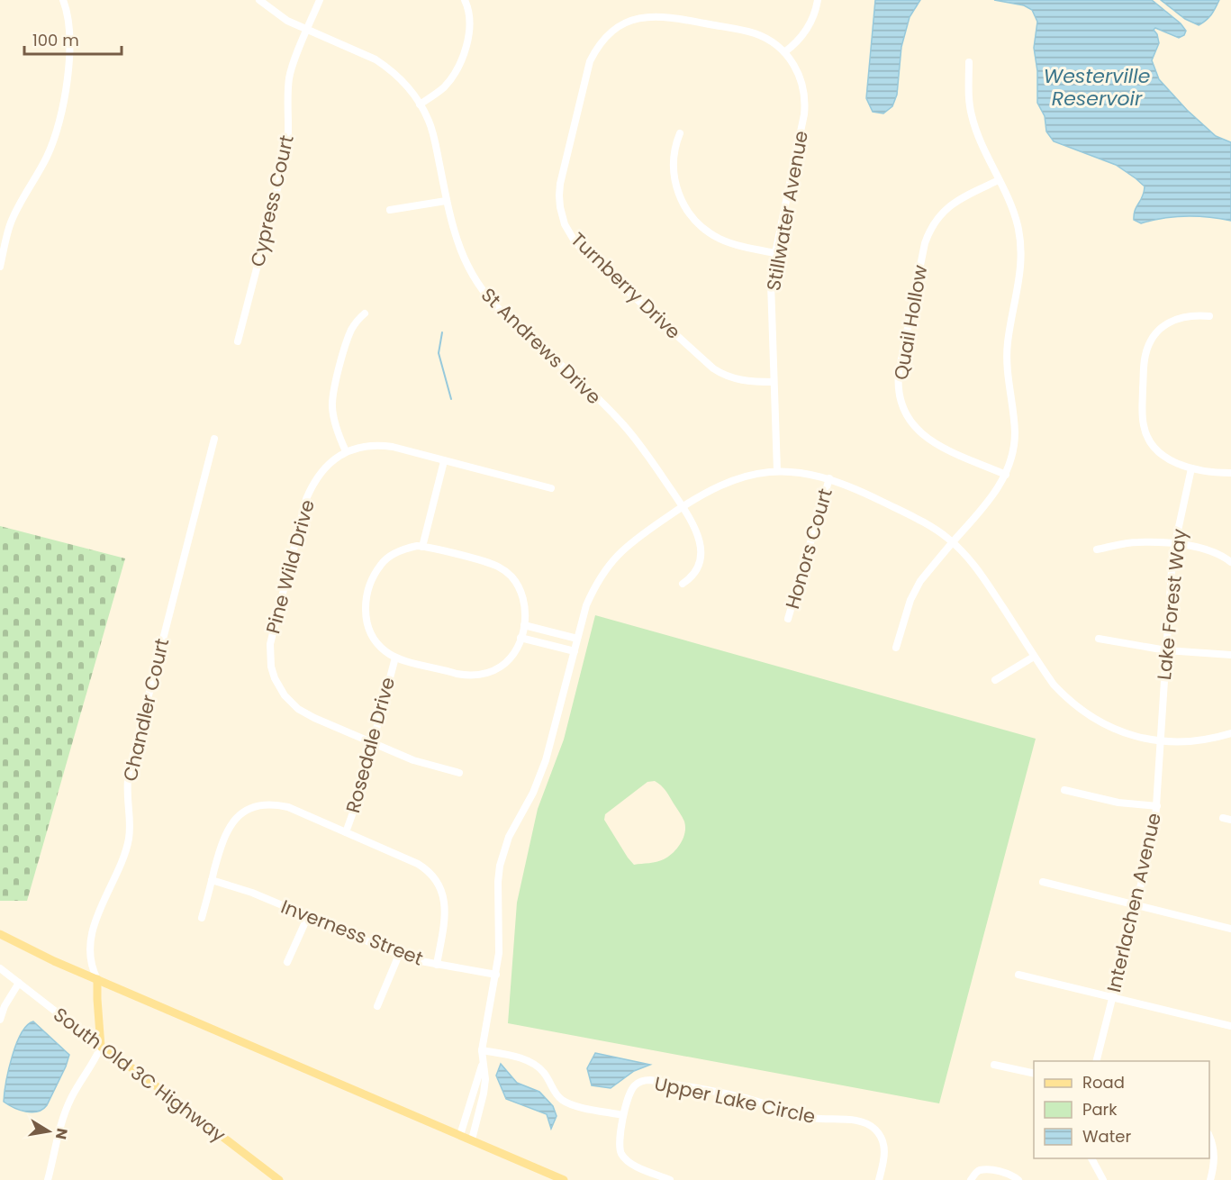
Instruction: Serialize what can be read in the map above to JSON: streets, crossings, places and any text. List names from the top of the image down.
{
  "streets": {
    "main road": ["South Old 3C Highway"],
    "street": [
      "Cypress Court",
      "Stillwater Avenue",
      "Turnberry Drive",
      "Quail Hollow",
      "St Andrews Drive",
      "Honors Court",
      "Pine Wild Drive",
      "Lake Forest Way",
      "Chandler Court",
      "Rosedale Drive",
      "Interlachen Avenue",
      "Inverness Street",
      "Upper Lake Circle"
    ]
  },
  "crossings": [
    ["Cypress Court", "St Andrews Drive"],
    ["Stillwater Avenue", "Turnberry Drive"],
    ["Pine Wild Drive", "Rosedale Drive"],
    ["Lake Forest Way", "Interlachen Avenue"]
  ],
  "water": ["Westerville Reservoir"],
  "legend": ["Road", "Park", "Water"],
  "scale_bar": "100 m",
  "north": "right"
}
